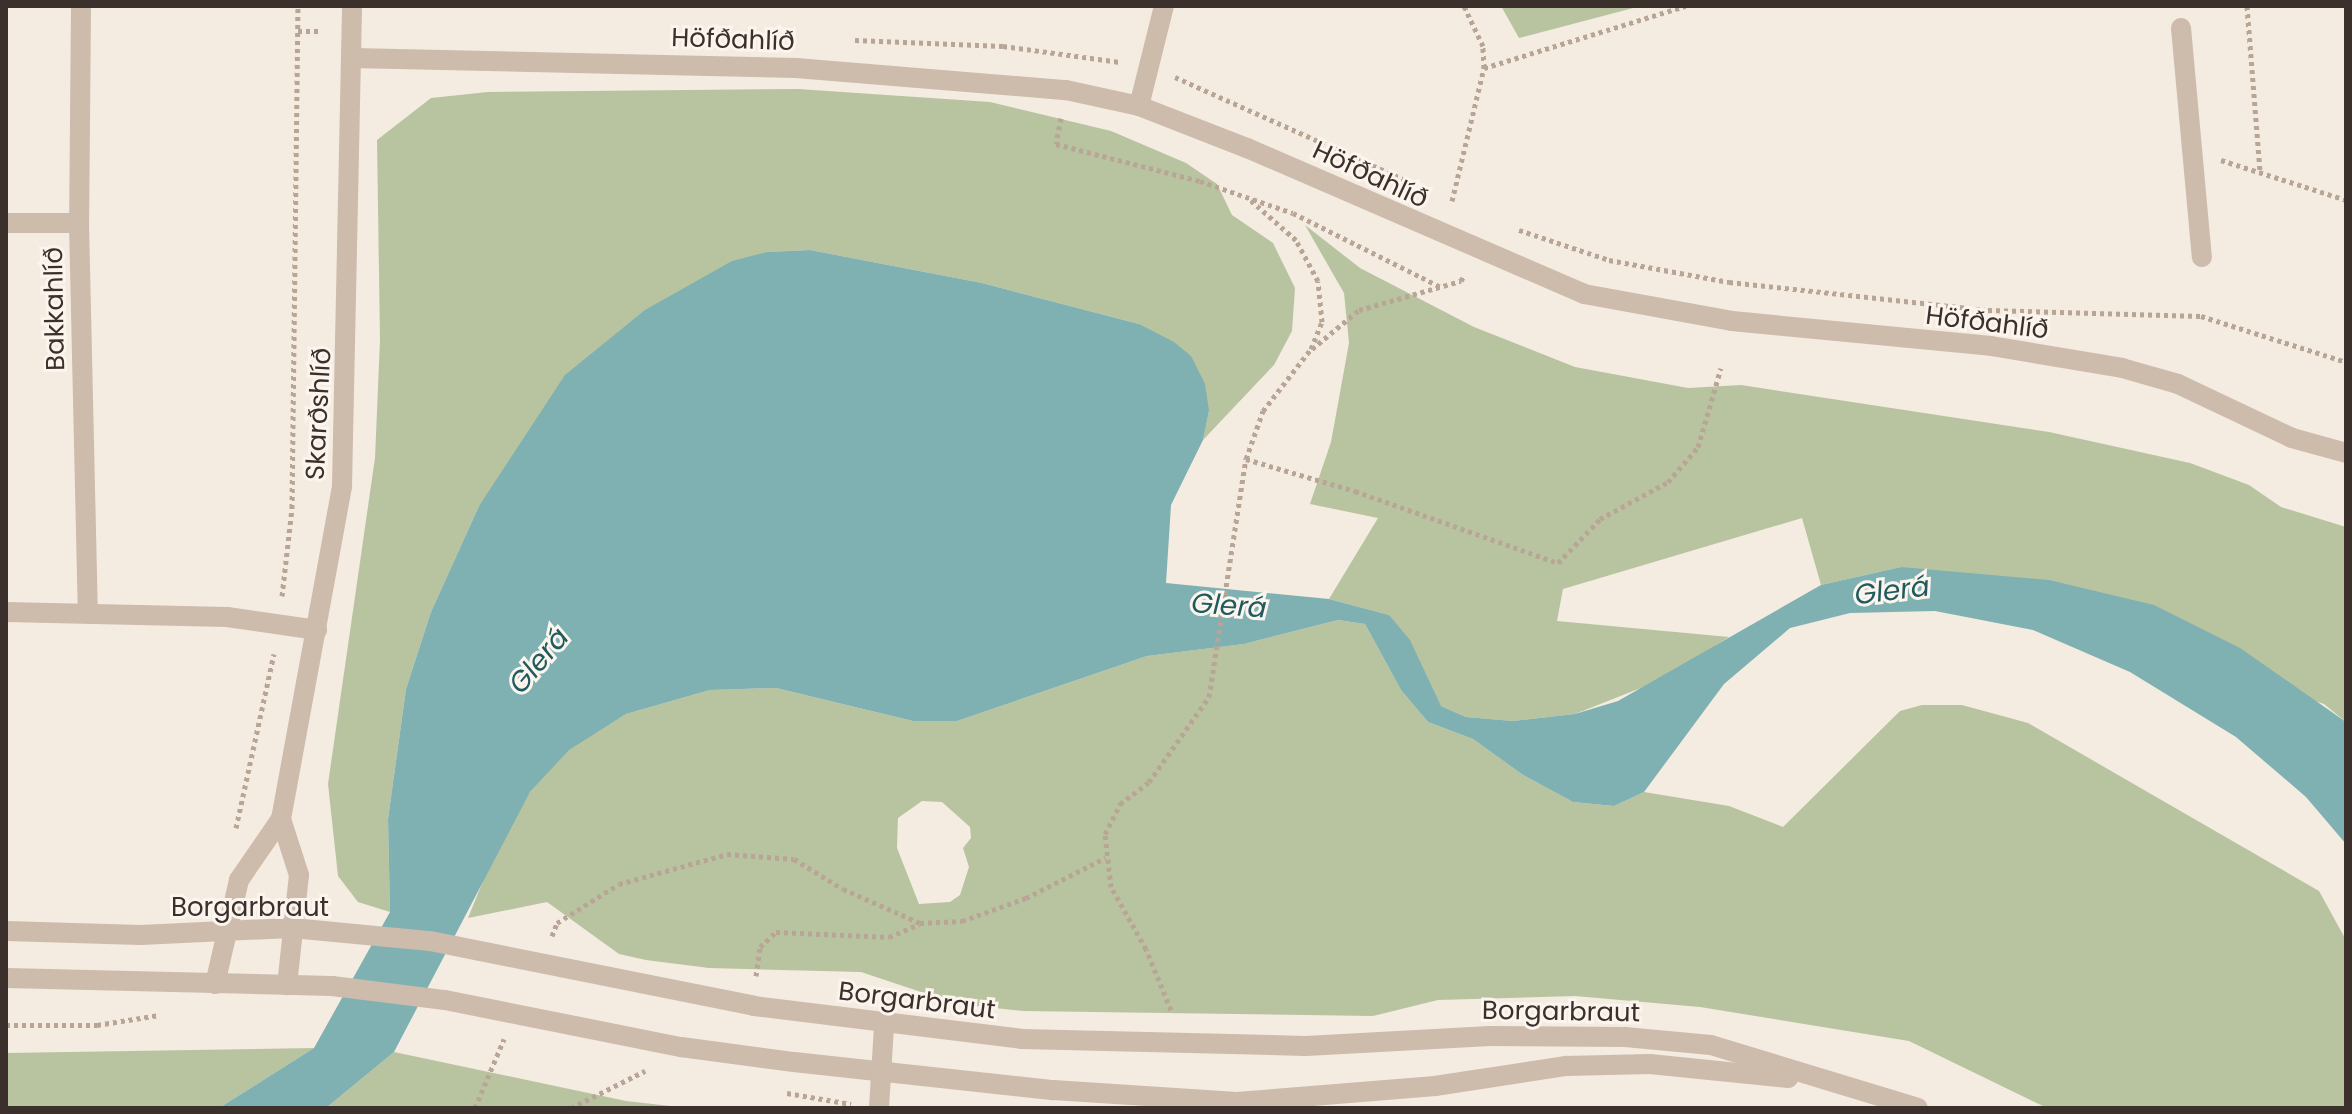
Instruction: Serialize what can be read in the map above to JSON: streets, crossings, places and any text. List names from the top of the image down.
{
  "streets": {
    "street": [
      "Höfðahlíð",
      "Bakkahlíð",
      "Skarðshlíð",
      "Borgarbraut"
    ]
  },
  "crossings": [
    ["Höfðahlíð", "Skarðshlíð"],
    ["Skarðshlíð", "Borgarbraut"]
  ],
  "water": ["Glerá"]
}
